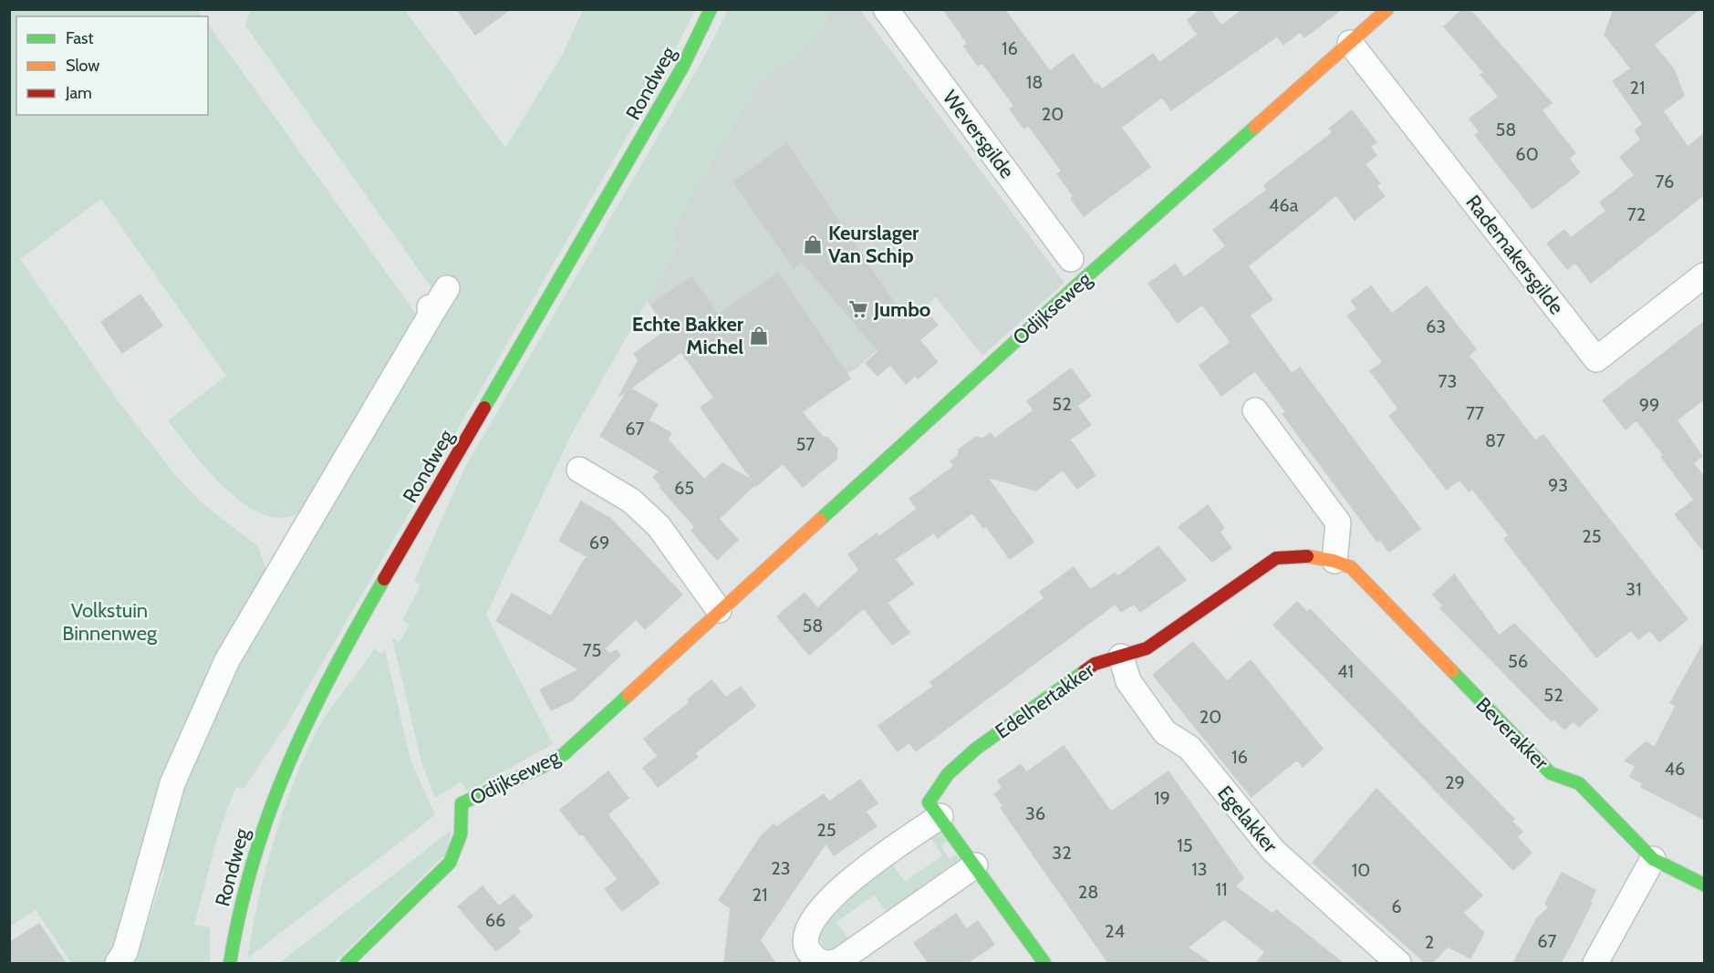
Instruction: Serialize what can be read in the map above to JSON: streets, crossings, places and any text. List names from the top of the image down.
{
  "streets": {
    "street": [
      "Rondweg",
      "Weversgilde",
      "Rademakersgilde",
      "Odijkseweg",
      "Edelhertakker",
      "Beverakker",
      "Egelakker"
    ]
  },
  "crossings": [
    ["Rademakersgilde", "Odijkseweg"],
    ["Edelhertakker", "Beverakker"],
    ["Edelhertakker", "Egelakker"]
  ],
  "parks": ["Volkstuin Binnenweg"],
  "places": {
    "shop": ["Keurslager Van Schip", "Echte Bakker Michel"],
    "supermarket": ["Jumbo"]
  },
  "house_numbers": [
    "16",
    "18",
    "21",
    "20",
    "58",
    "60",
    "76",
    "46a",
    "72",
    "63",
    "73",
    "52",
    "99",
    "77",
    "67",
    "87",
    "57",
    "93",
    "65",
    "25",
    "69",
    "31",
    "58",
    "75",
    "56",
    "41",
    "52",
    "20",
    "16",
    "46",
    "29",
    "19",
    "36",
    "25",
    "15",
    "32",
    "23",
    "13",
    "10",
    "11",
    "28",
    "21",
    "6",
    "66",
    "24",
    "67",
    "2"
  ],
  "legend": ["Fast", "Slow", "Jam"]
}
